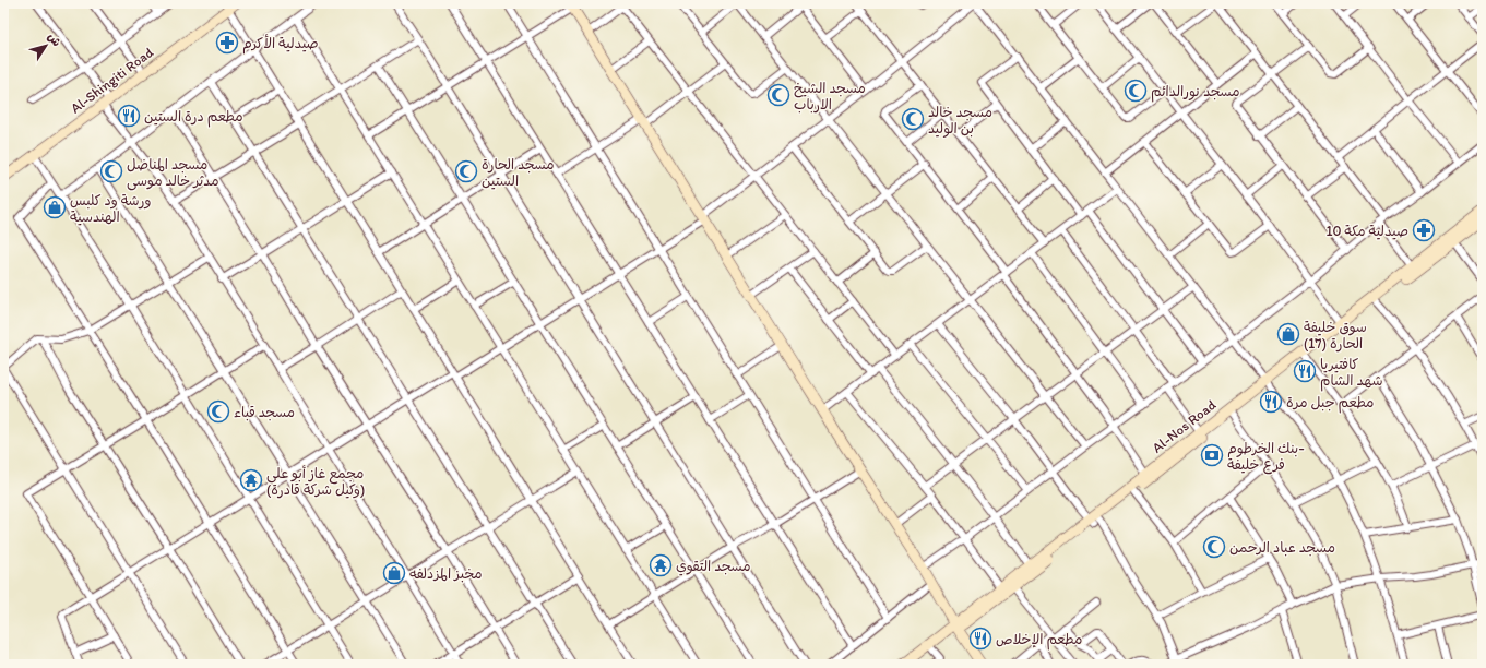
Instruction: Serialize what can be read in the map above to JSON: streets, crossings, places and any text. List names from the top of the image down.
{
  "streets": {
    "main road": ["Al-Shingiti Road", "Al-Nos Road"]
  },
  "places": {
    "pharmacy": ["صيدلية الأكرم", "صيدلية مكة 10"],
    "mosque": [
      "مسجد نورالدائم",
      "مسجد الشيخ الارباب",
      "مسجد خالد بن الوليد",
      "مسجد المناضل مدثر خالد موسى",
      "مسجد الحارة الستين",
      "مسجد قباء",
      "مسجد عباد الرحمن"
    ],
    "restaurant": [
      "مطعم درة الستين",
      "كافتيريا شهد الشام",
      "مطعم جبل مرة",
      "مطعم الإخلاص"
    ],
    "shop": ["ورشة ود كلبس الهندسية", "سوق خليفة الحارة (17)", "مخبز المزدلفه"],
    "bank": ["بنك الخرطوم- فرع خليفة"],
    "temple": ["مجمع غاز أبو علي (وكيل شركة قادرة)", "مسجد التقوي"]
  },
  "north": "top right"
}
